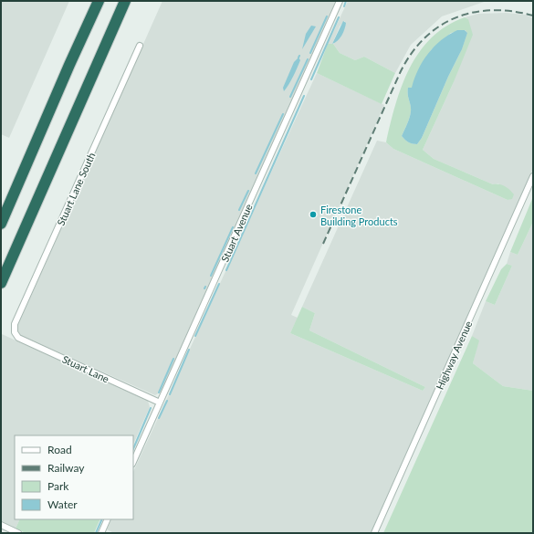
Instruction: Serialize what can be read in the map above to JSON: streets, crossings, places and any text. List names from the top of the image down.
{
  "streets": {
    "street": [
      "Stuart Lane South",
      "Stuart Avenue",
      "Highway Avenue",
      "Stuart Lane"
    ]
  },
  "crossings": [
    ["Stuart Lane South", "Stuart Lane"],
    ["Stuart Avenue", "Stuart Lane"]
  ],
  "places": ["Firestone Building Products"],
  "legend": [
    "Road",
    "Railway",
    "Park",
    "Water"
  ]
}
